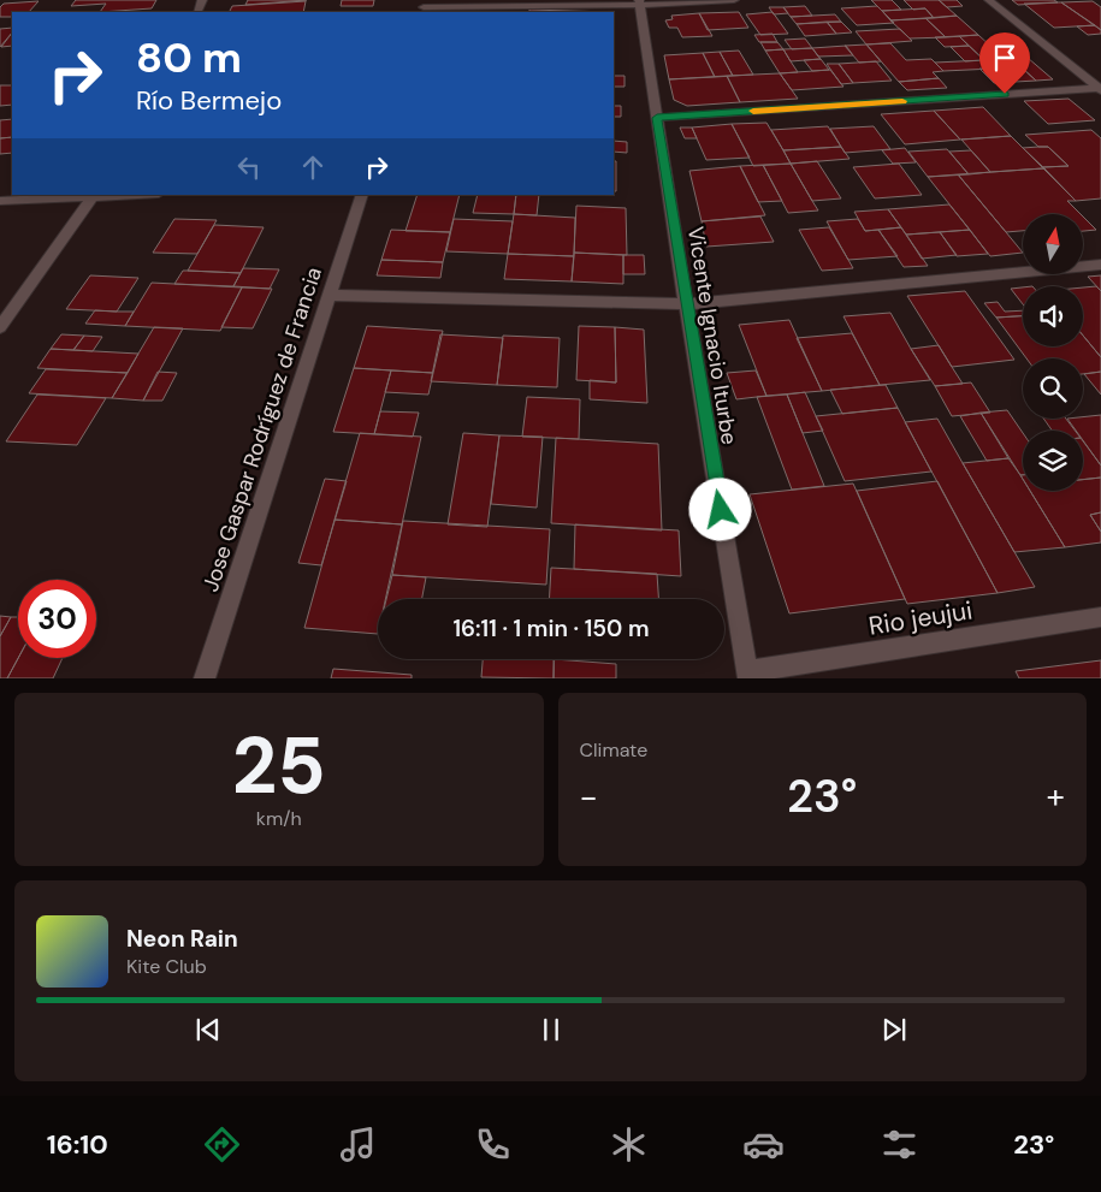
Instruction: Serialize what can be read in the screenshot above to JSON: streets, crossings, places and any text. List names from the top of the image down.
{
  "streets": {
    "street": ["Vicente Ignacio Iturbe", "Jose Gaspar Rodríguez de Francia", "Rio jeujui"]
  },
  "crossings": [
    ["Vicente Ignacio Iturbe", "Rio jeujui"]
  ],
  "north": "top",
  "page": {
    "turn": ["80 m", "Río Bermejo"],
    "limit": "30",
    "trip": "16:11 · 1 min · 150 m",
    "tile": [
      ["25", "km/h"],
      "Climate"
    ],
    "heat": ["−", "23°", "+"],
    "song": ["Neon Rain", "Kite Club"],
    "tabs": ["16:10", "23°"]
  }
}
